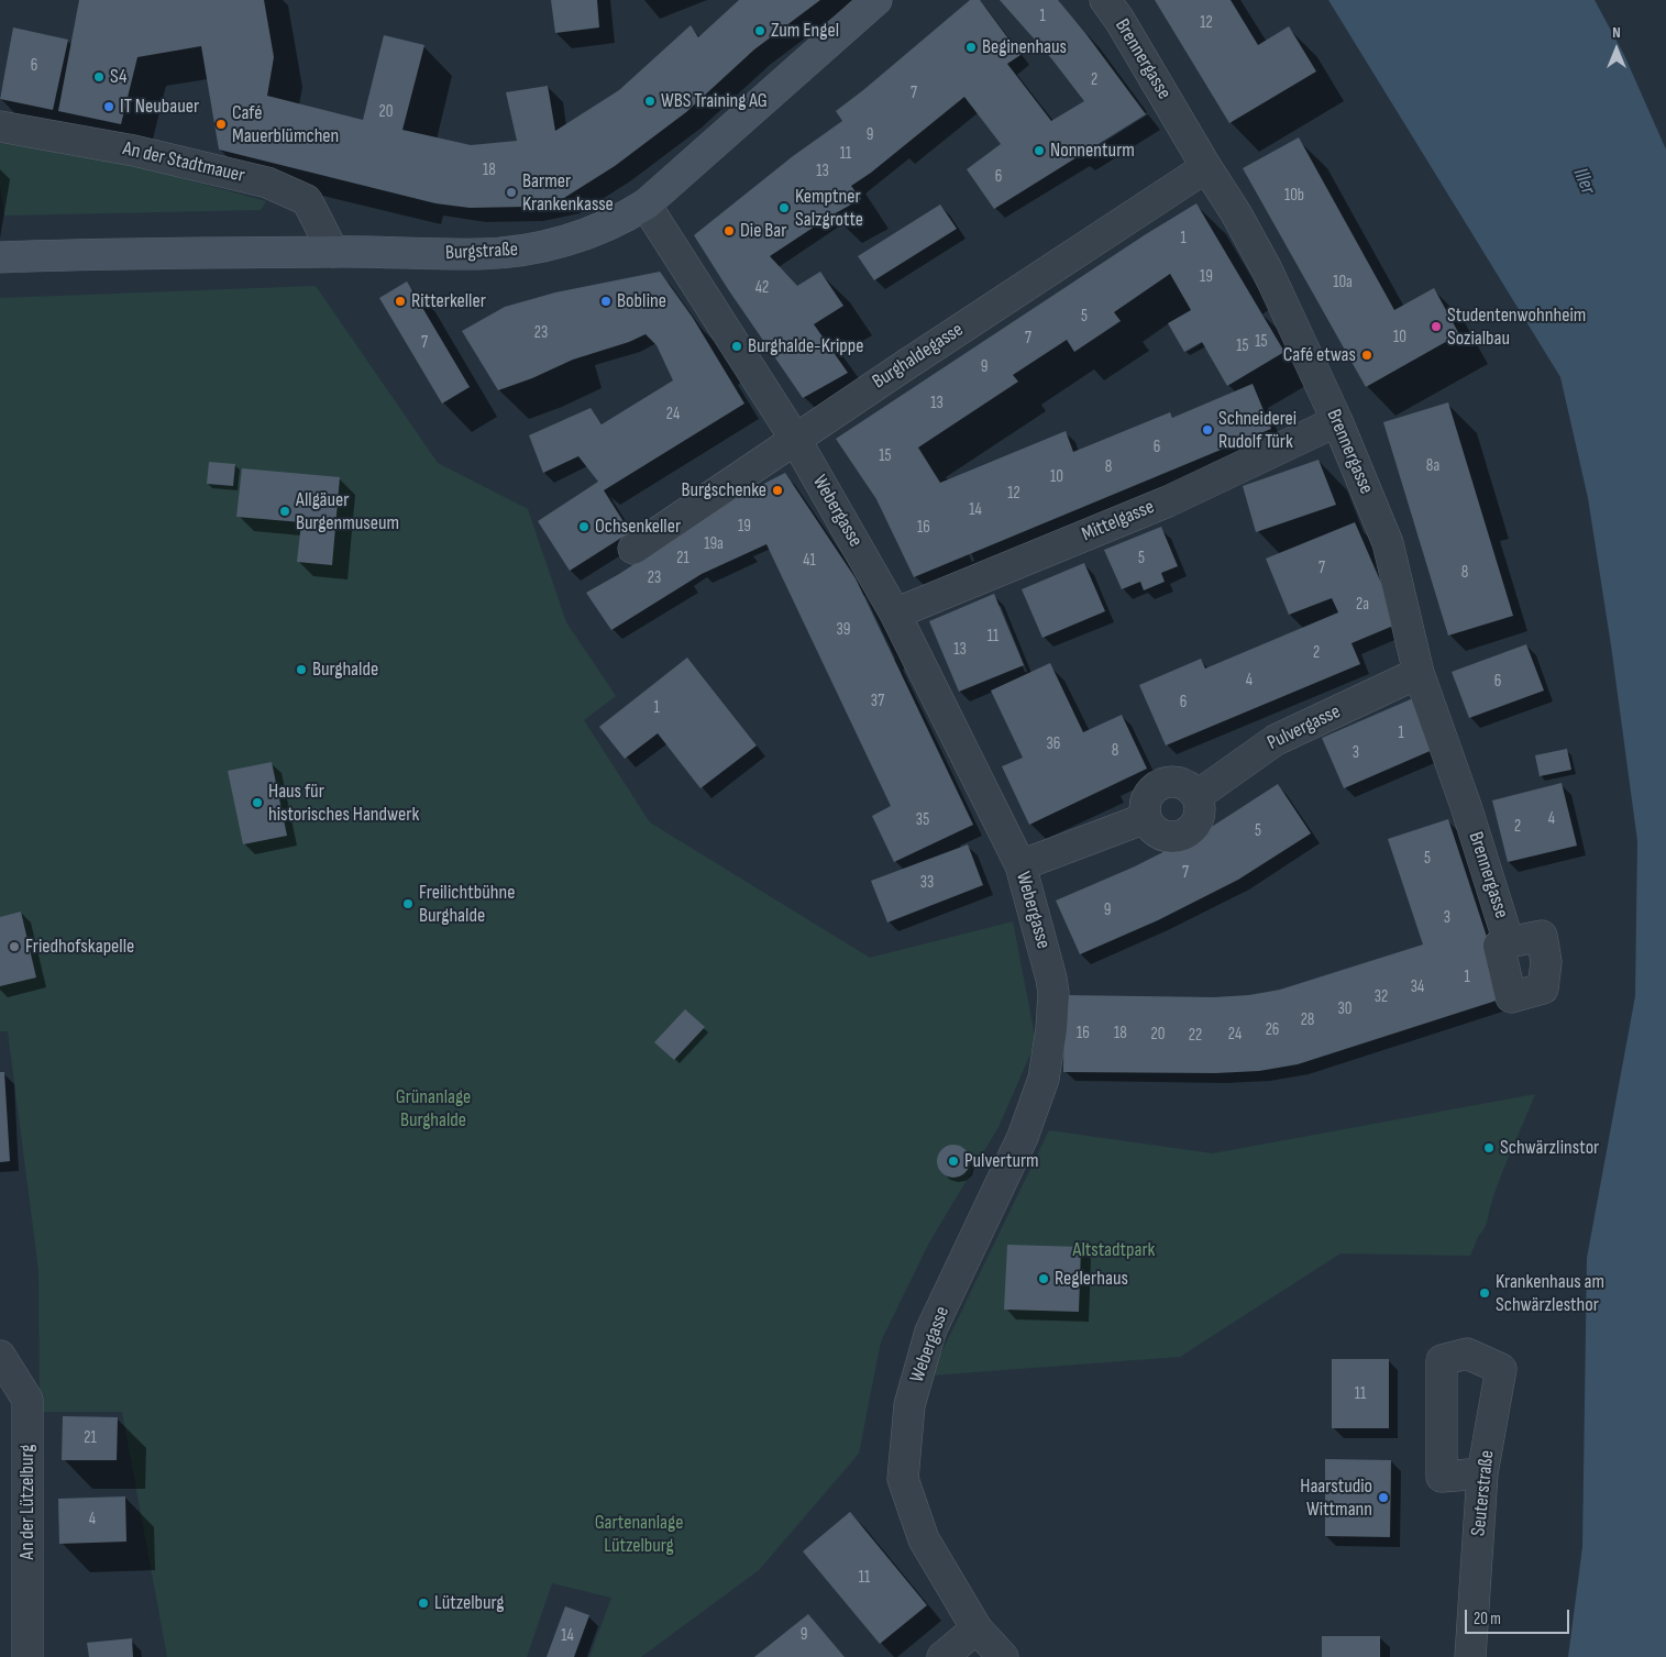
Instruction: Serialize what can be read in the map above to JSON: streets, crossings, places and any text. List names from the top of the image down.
{
  "streets": {
    "street": [
      "Brennergasse",
      "An der Stadtmauer",
      "Burgstraße",
      "Burghaldegasse",
      "Webergasse",
      "Mittelgasse",
      "Pulvergasse",
      "Seuterstraße",
      "An der Lützelburg"
    ]
  },
  "crossings": [
    ["Brennergasse", "Burghaldegasse"],
    ["Brennergasse", "Mittelgasse"],
    ["Brennergasse", "Pulvergasse"],
    ["An der Stadtmauer", "Burgstraße"],
    ["Burgstraße", "Webergasse"],
    ["Burghaldegasse", "Webergasse"],
    ["Webergasse", "Mittelgasse"]
  ],
  "water": ["Iller"],
  "parks": ["Grünanlage Burghalde", "Altstadtpark", "Gartenanlage Lützelburg"],
  "places": [
    "Zum Engel",
    "Beginenhaus",
    "S4",
    "WBS Training AG",
    "IT Neubauer",
    "Café Mauerblümchen",
    "Nonnenturm",
    "Barmer Krankenkasse",
    "Kemptner Salzgrotte",
    "Die Bar",
    "Ritterkeller",
    "Bobline",
    "Studentenwohnheim Sozialbau",
    "Burghalde-Krippe",
    "Café etwas",
    "Schneiderei Rudolf Türk",
    "Burgschenke",
    "Allgäuer Burgenmuseum",
    "Ochsenkeller",
    "Burghalde",
    "Haus für historisches Handwerk",
    "Freilichtbühne Burghalde",
    "Friedhofskapelle",
    "Schwärzlinstor",
    "Pulverturm",
    "Reglerhaus",
    "Krankenhaus am Schwärzlesthor",
    "Haarstudio Wittmann",
    "Lützelburg"
  ],
  "house_numbers": [
    "1",
    "12",
    "6",
    "2",
    "7",
    "20",
    "9",
    "11",
    "18",
    "13",
    "6",
    "10b",
    "1",
    "19",
    "10a",
    "42",
    "5",
    "23",
    "10",
    "7",
    "15",
    "7",
    "15",
    "9",
    "13",
    "24",
    "6",
    "15",
    "8a",
    "8",
    "10",
    "12",
    "14",
    "19",
    "16",
    "19a",
    "21",
    "5",
    "41",
    "7",
    "8",
    "23",
    "2a",
    "39",
    "11",
    "13",
    "2",
    "4",
    "6",
    "37",
    "6",
    "1",
    "1",
    "36",
    "8",
    "3",
    "4",
    "35",
    "2",
    "5",
    "5",
    "7",
    "33",
    "9",
    "3",
    "1",
    "34",
    "32",
    "30",
    "28",
    "26",
    "16",
    "18",
    "20",
    "24",
    "22",
    "11",
    "21",
    "4",
    "11",
    "9",
    "14"
  ],
  "scale_bar": "20 m",
  "north": "top"
}
